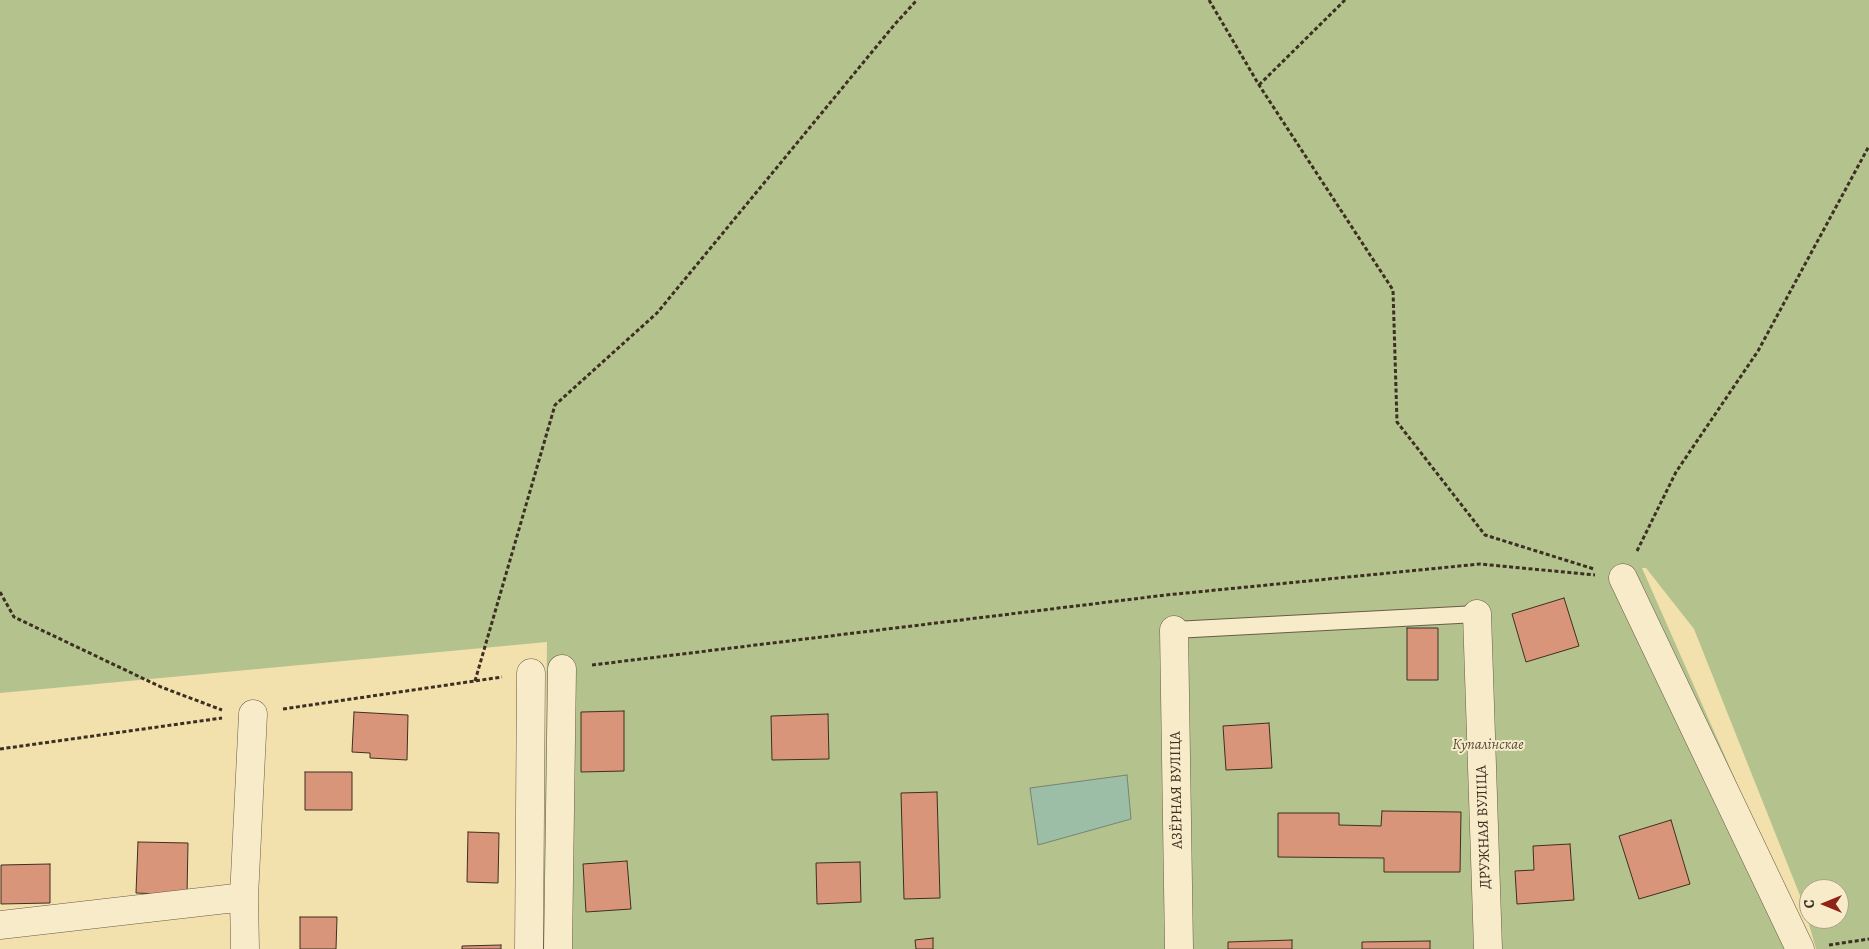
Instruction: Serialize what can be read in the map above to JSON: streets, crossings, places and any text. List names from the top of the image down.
{
  "streets": {
    "street": ["АЗЁРНАЯ ВУЛІЦА", "ДРУЖНАЯ ВУЛІЦА"]
  },
  "parks": ["Купалінскае"],
  "north": "left"
}
